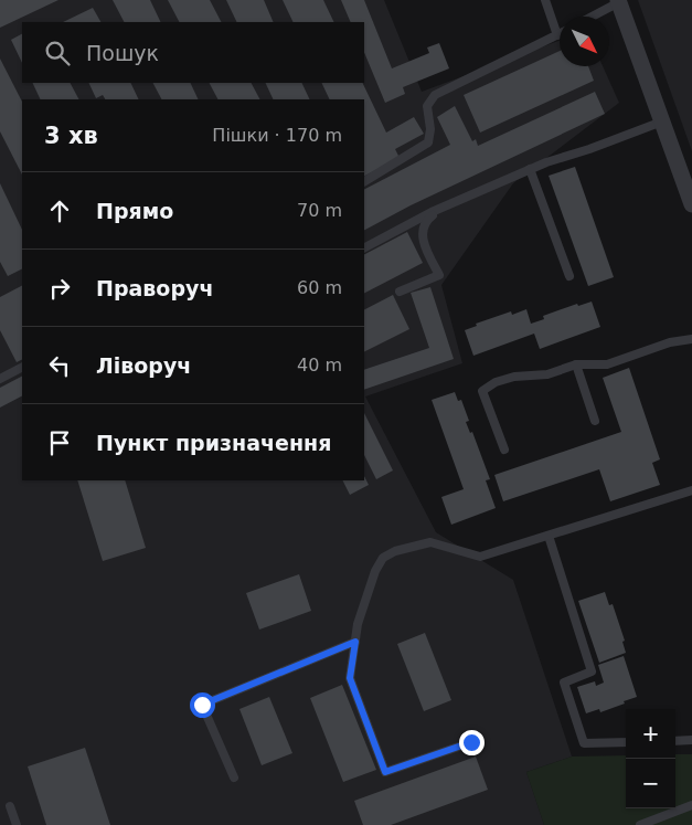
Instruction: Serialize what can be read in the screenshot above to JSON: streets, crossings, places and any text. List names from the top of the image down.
{
  "north": "bottom right",
  "page": {
    "search": "Пошук",
    "heading": ["3 хв", "Пішки · 170 m"],
    "list": [
      ["Прямо", "70 m"],
      ["Праворуч", "60 m"],
      ["Ліворуч", "40 m"],
      "Пункт призначення"
    ],
    "map_buttons": ["+", "−"]
  }
}
